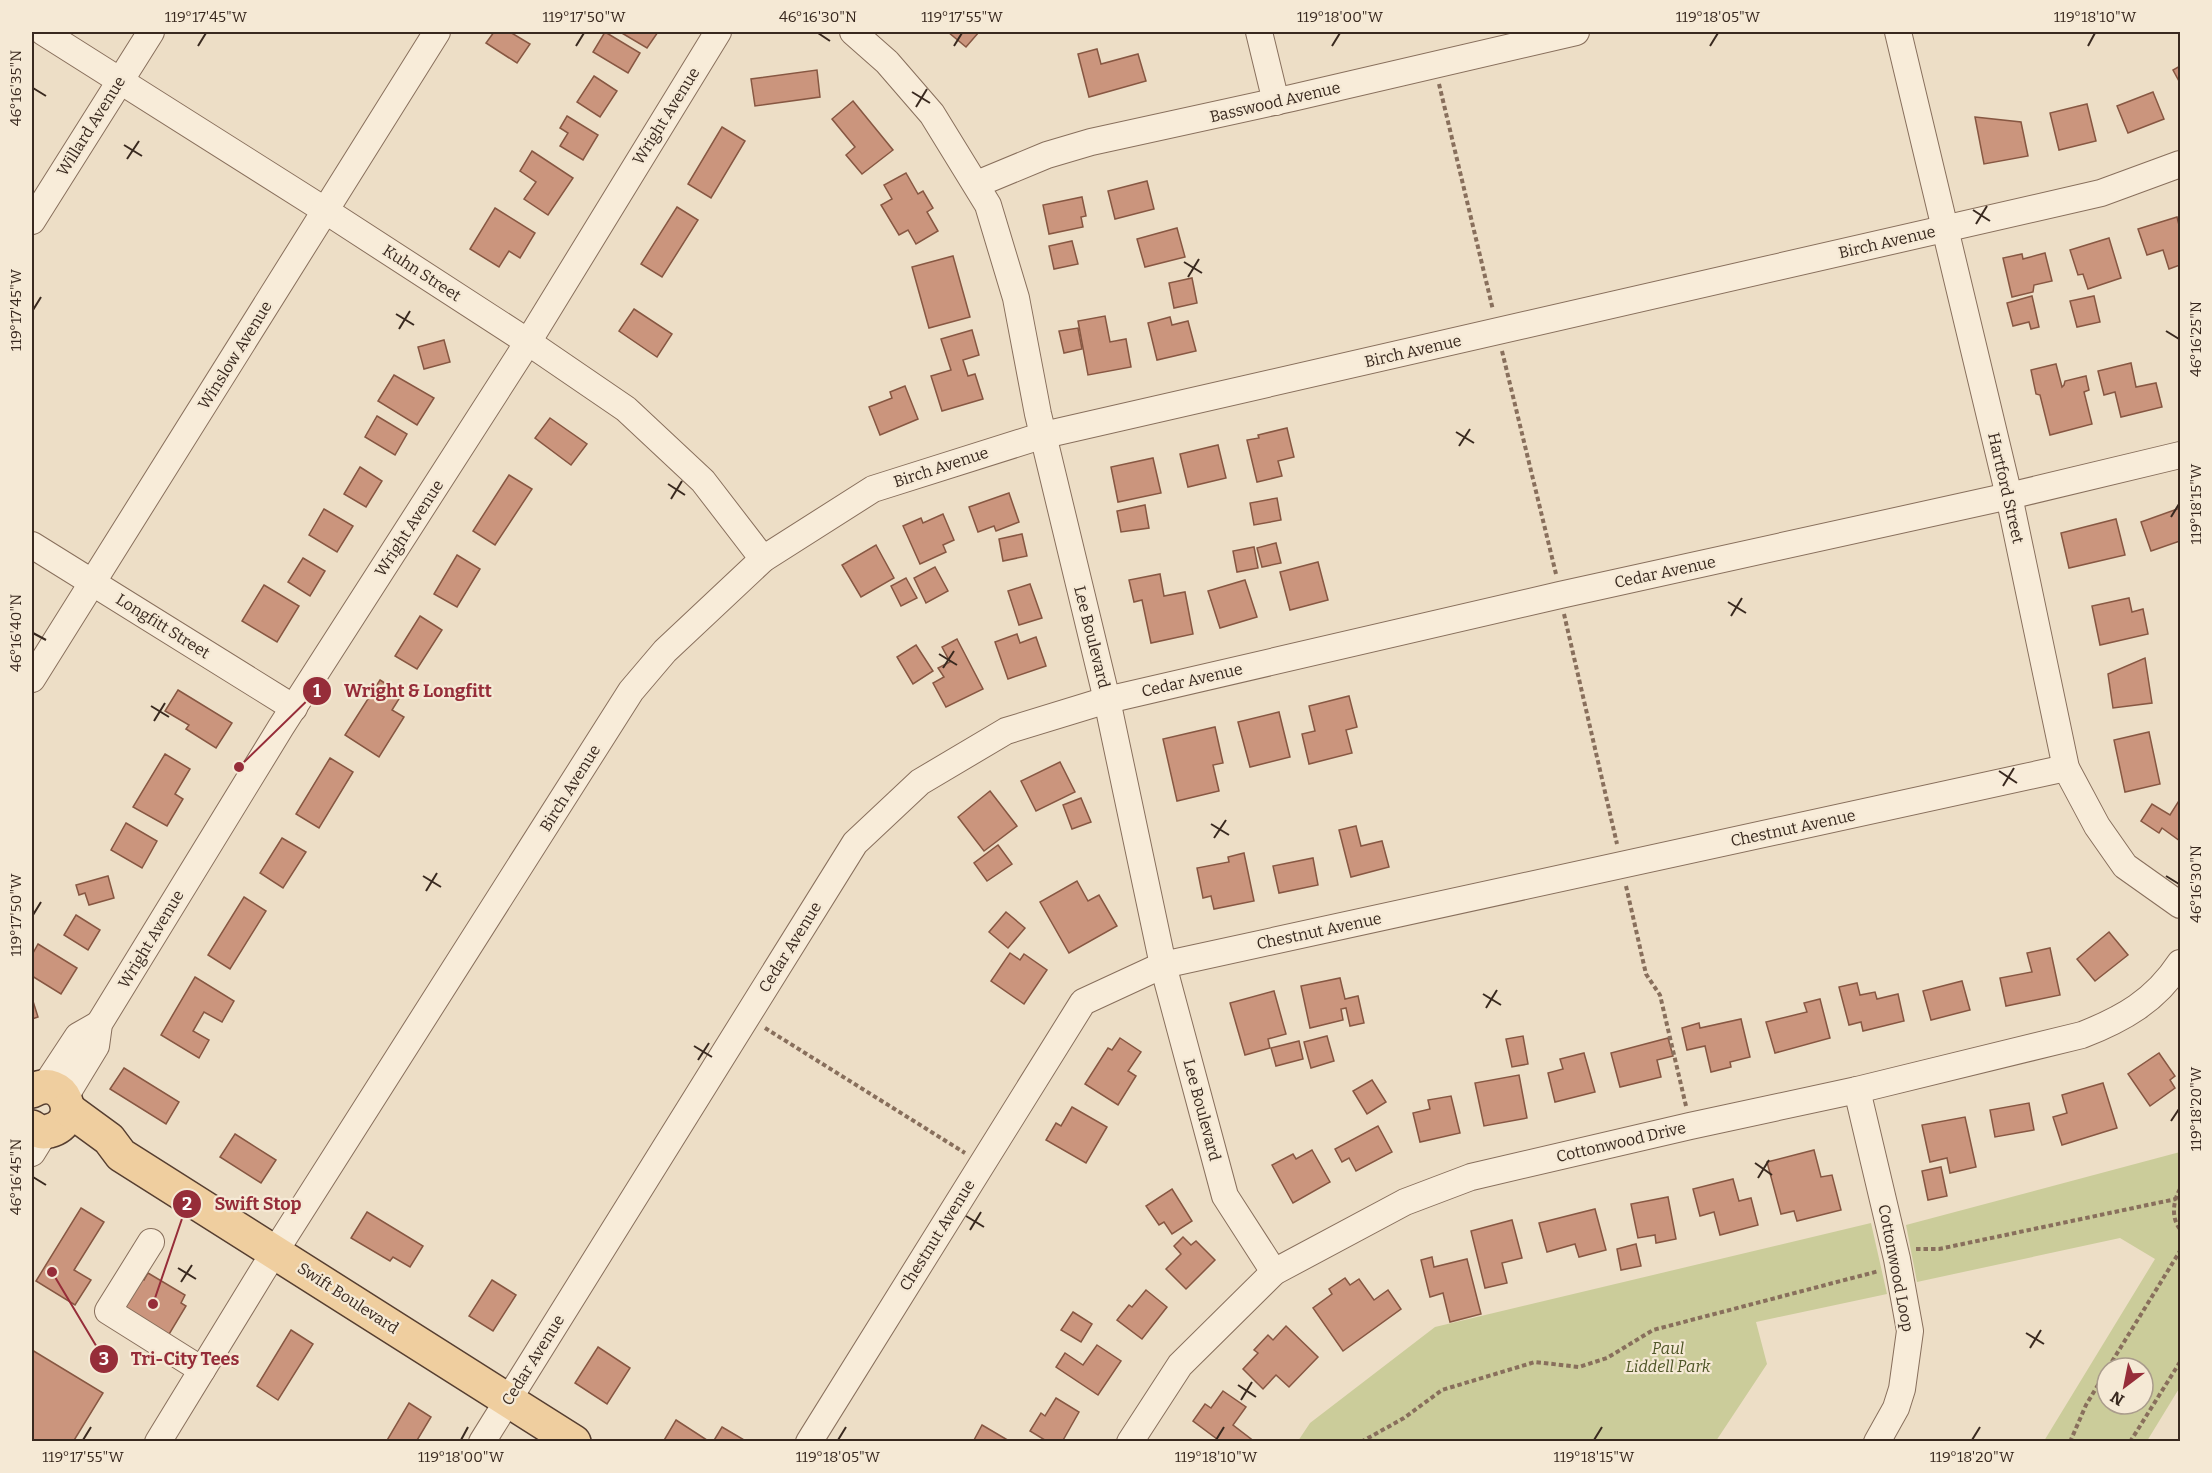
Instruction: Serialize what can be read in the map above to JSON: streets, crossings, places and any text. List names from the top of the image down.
{
  "streets": {
    "main road": ["Swift Boulevard"],
    "street": [
      "Basswood Avenue",
      "Wright Avenue",
      "Willard Avenue",
      "Birch Avenue",
      "Kuhn Street",
      "Winslow Avenue",
      "Hartford Street",
      "Cedar Avenue",
      "Longfitt Street",
      "Lee Boulevard",
      "Chestnut Avenue",
      "Cottonwood Drive",
      "Cottonwood Loop"
    ]
  },
  "crossings": [
    ["Basswood Avenue", "Lee Boulevard"],
    ["Wright Avenue", "Kuhn Street"],
    ["Wright Avenue", "Longfitt Street"],
    ["Wright Avenue", "Swift Boulevard"],
    ["Willard Avenue", "Kuhn Street"],
    ["Birch Avenue", "Kuhn Street"],
    ["Birch Avenue", "Hartford Street"],
    ["Birch Avenue", "Lee Boulevard"],
    ["Birch Avenue", "Swift Boulevard"],
    ["Kuhn Street", "Winslow Avenue"],
    ["Winslow Avenue", "Longfitt Street"],
    ["Hartford Street", "Cedar Avenue"],
    ["Hartford Street", "Chestnut Avenue"],
    ["Cedar Avenue", "Lee Boulevard"],
    ["Cedar Avenue", "Swift Boulevard"],
    ["Lee Boulevard", "Chestnut Avenue"],
    ["Lee Boulevard", "Cottonwood Drive"],
    ["Cottonwood Drive", "Cottonwood Loop"]
  ],
  "parks": ["Paul Liddell Park"],
  "places": ["Wright & Longfitt", "Tri-City Tees", "Swift Stop"],
  "north": "bottom left",
  "coordinates": [
    "119°17'45\"W",
    "119°17'50\"W",
    "46°16'30\"N",
    "119°17'55\"W",
    "119°18'00\"W",
    "119°18'05\"W",
    "119°18'10\"W",
    "46°16'35\"N",
    "46°16'25\"N",
    "119°18'15\"W",
    "46°16'40\"N",
    "119°18'20\"W",
    "46°16'45\"N"
  ]
}
